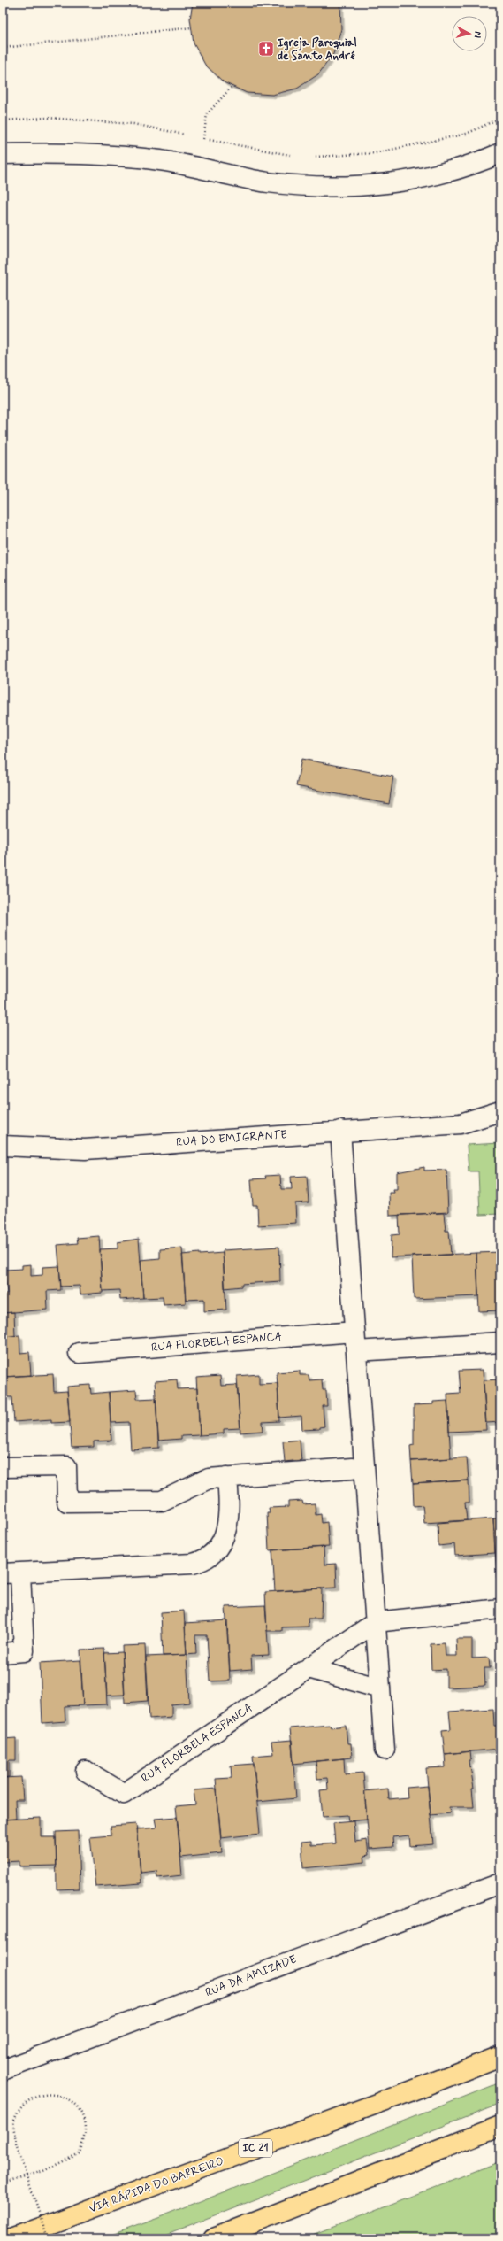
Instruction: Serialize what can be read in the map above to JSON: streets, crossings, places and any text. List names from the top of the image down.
{
  "streets": {
    "highway": ["IC 21", "VIA RÁPIDA DO BARREIRO"],
    "street": ["RUA DO EMIGRANTE", "RUA FLORBELA ESPANCA", "RUA DA AMIZADE"]
  },
  "places": {
    "church": ["Igreja Paroquial de Santo André"]
  },
  "north": "right"
}
